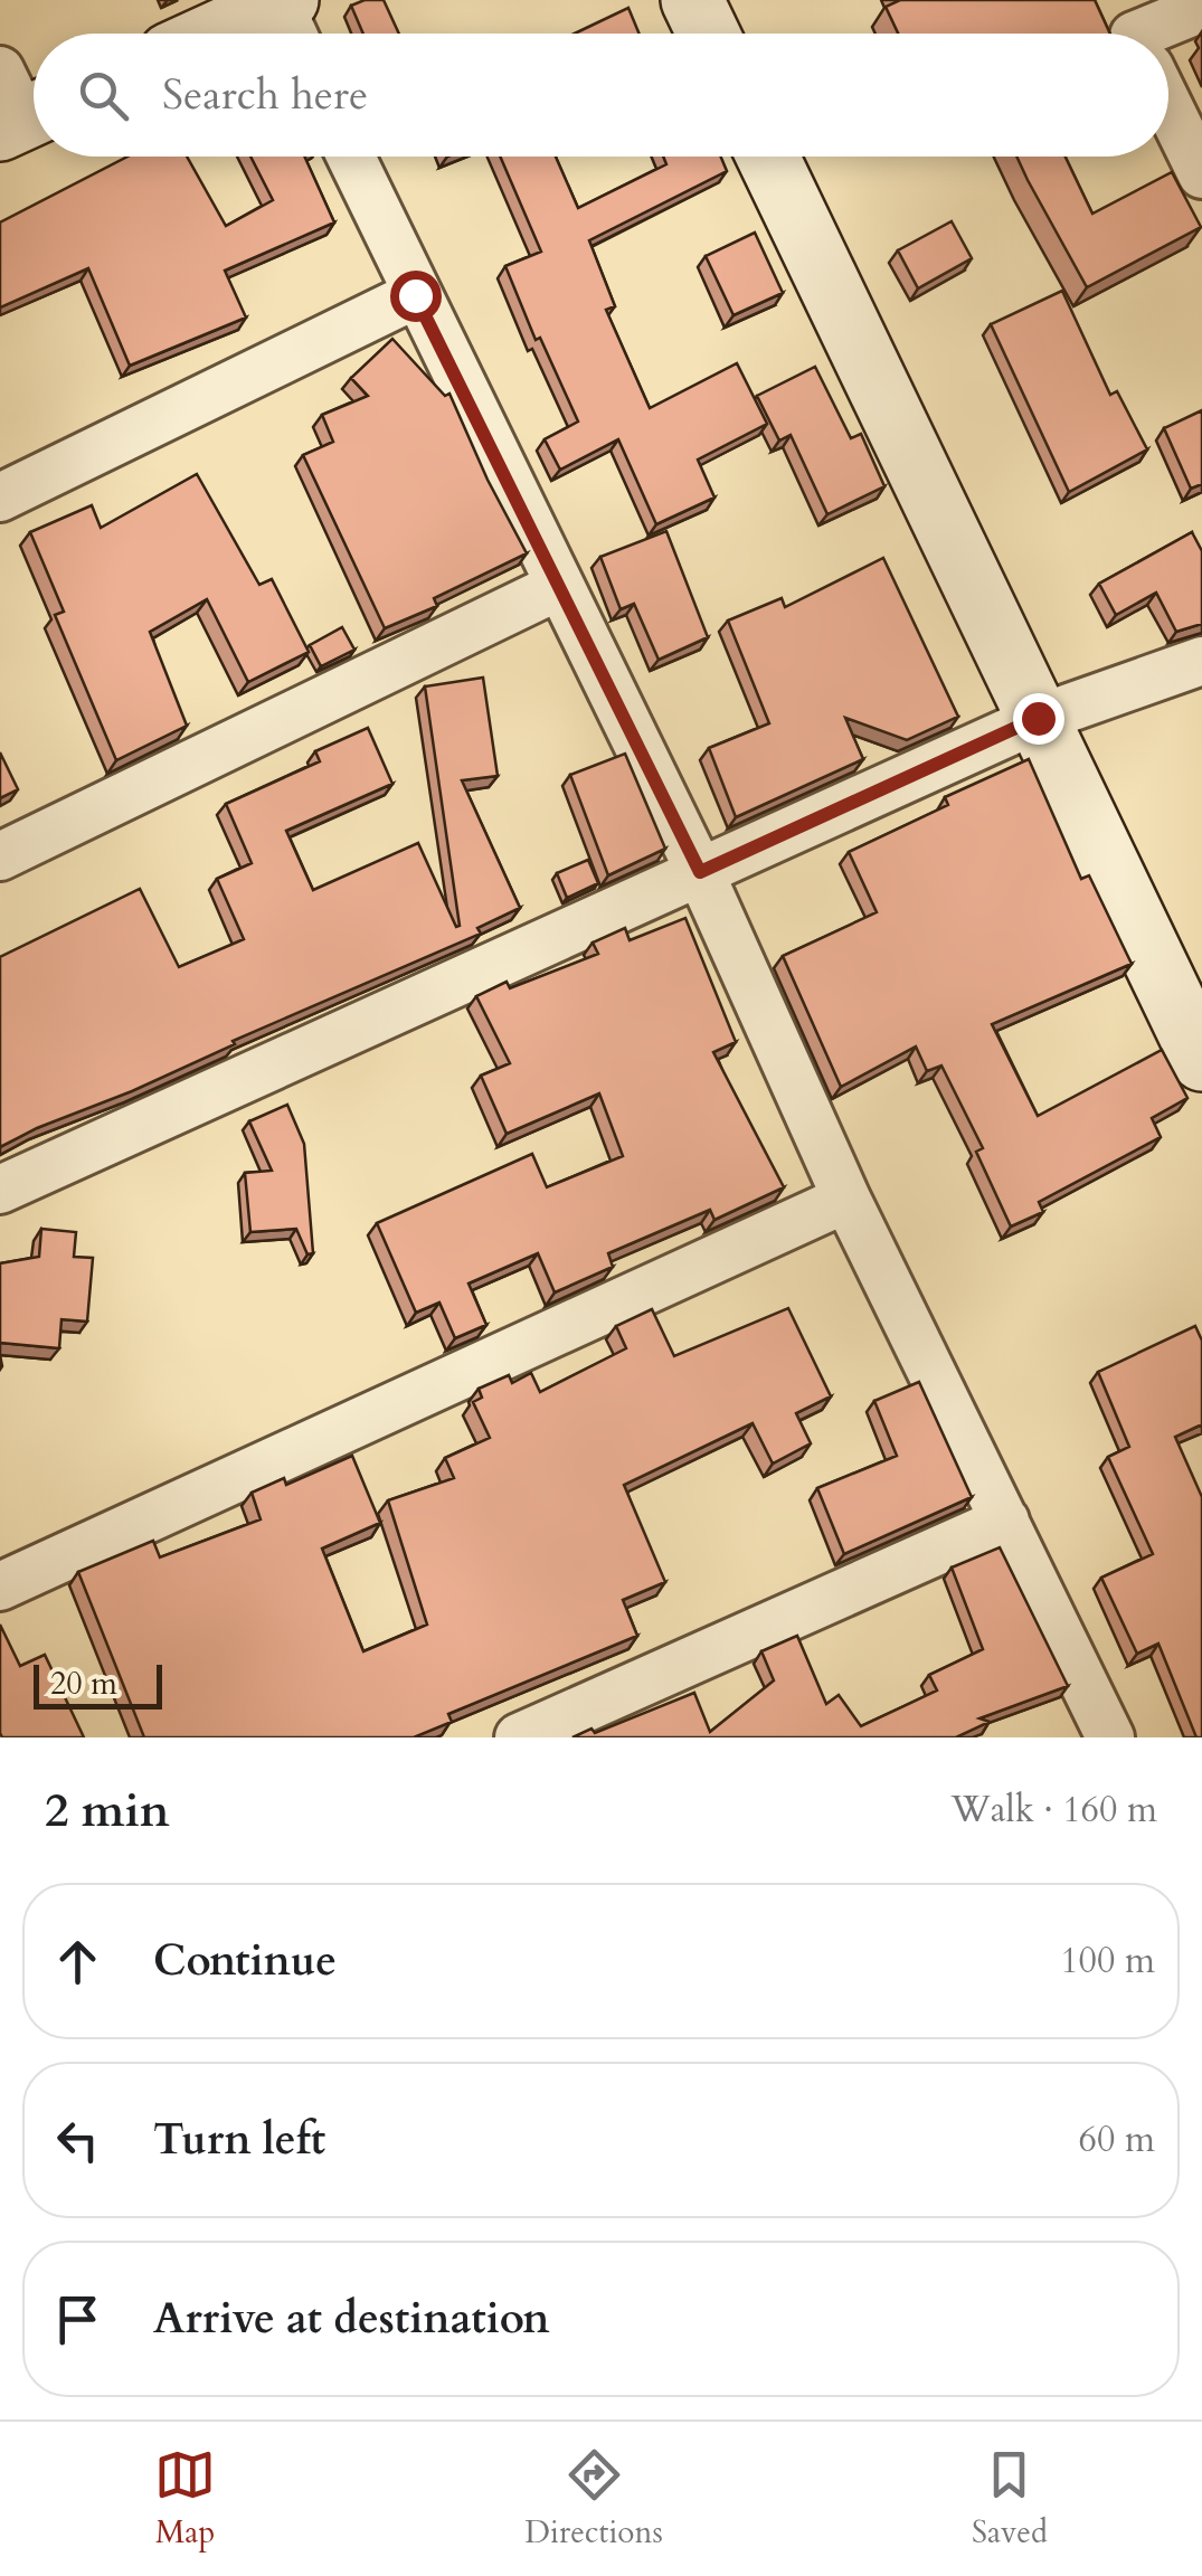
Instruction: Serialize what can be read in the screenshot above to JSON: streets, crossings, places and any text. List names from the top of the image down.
{
  "scale_bar": "20 m",
  "page": {
    "search": "Search here",
    "scale": "20 m",
    "heading": ["2 min", "Walk · 160 m"],
    "list": [
      ["Continue", "100 m"],
      ["Turn left", "60 m"],
      "Arrive at destination"
    ],
    "nav": ["Map", "Directions", "Saved"]
  }
}
